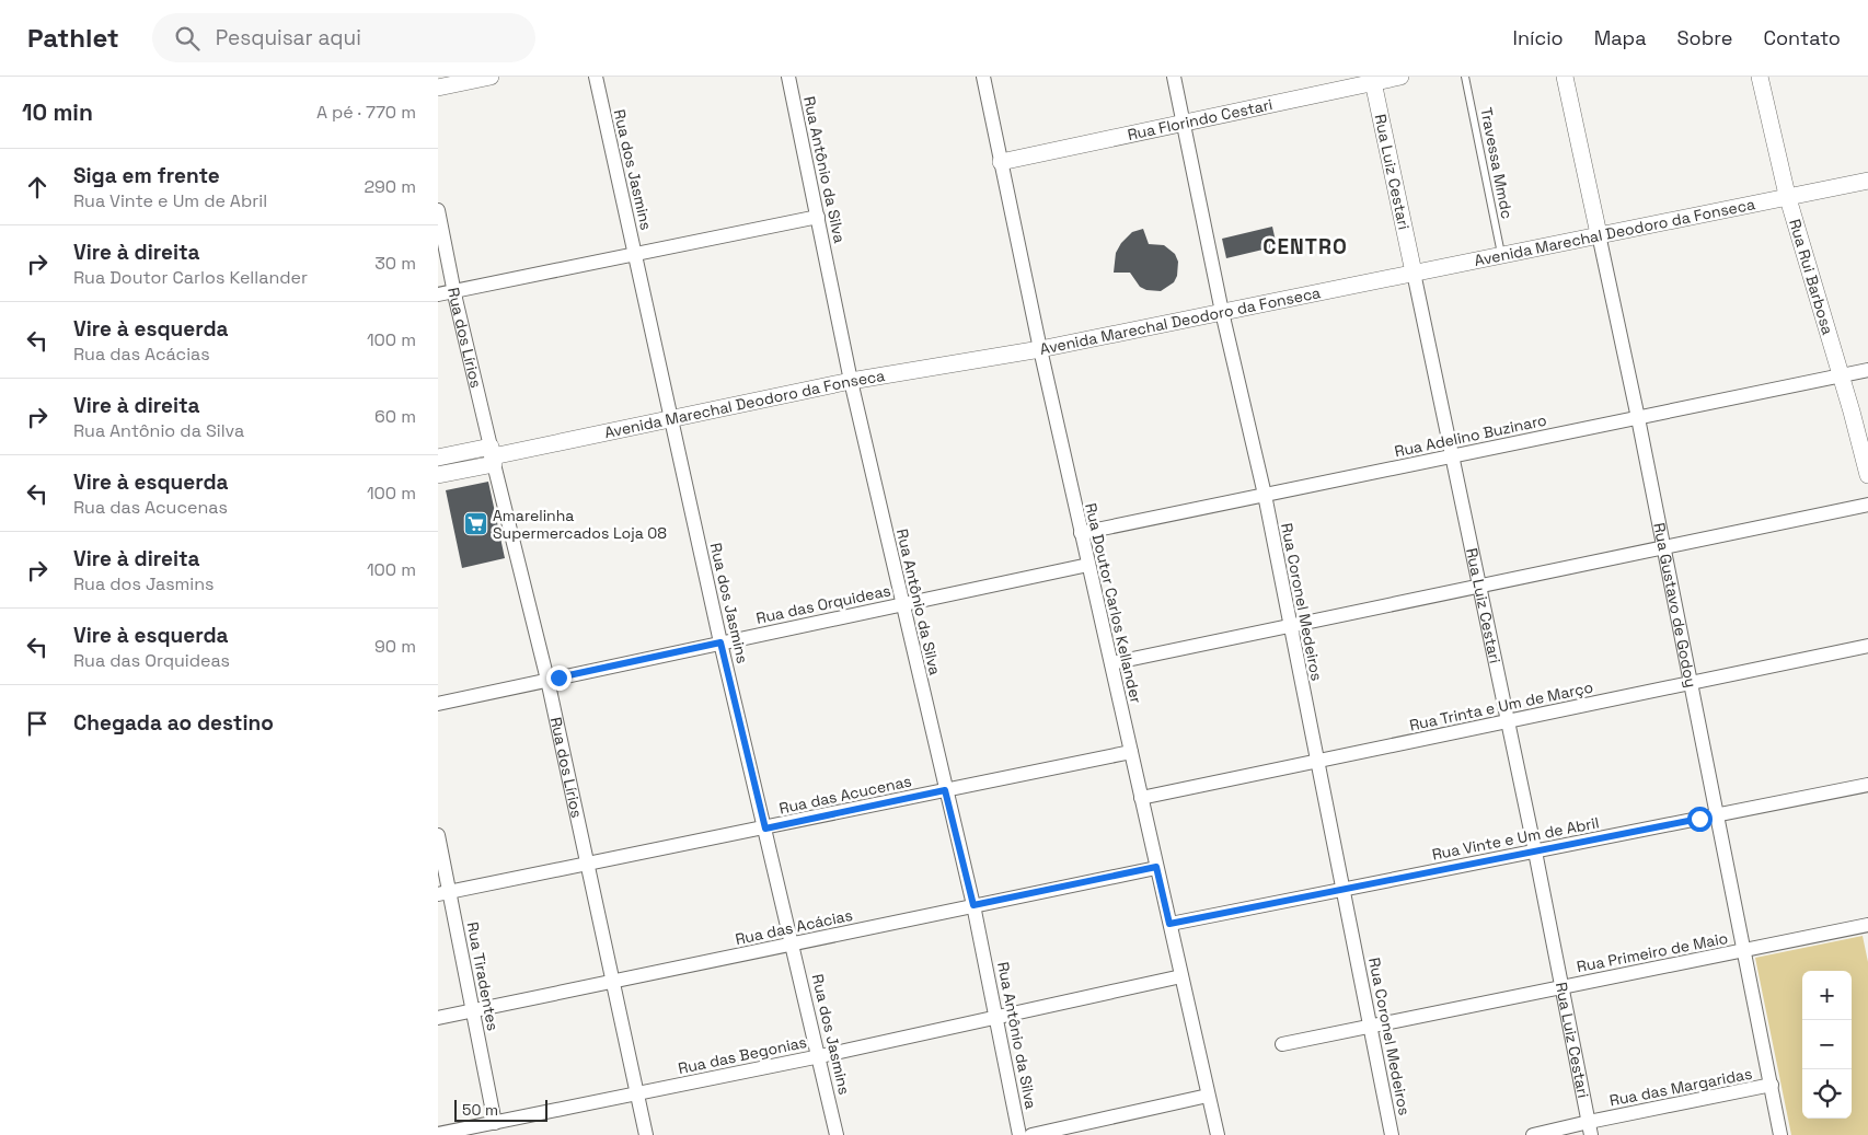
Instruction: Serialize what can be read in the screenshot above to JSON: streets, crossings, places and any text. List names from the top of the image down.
{
  "streets": {
    "street": [
      "Rua Florindo Cestari",
      "Rua dos Jasmins",
      "Rua Antônio da Silva",
      "Rua Luiz Cestari",
      "Avenida Marechal Deodoro da Fonseca",
      "Rua Rui Barbosa",
      "Rua dos Lírios",
      "Rua Adelino Buzinaro",
      "Rua Coronel Medeiros",
      "Rua Doutor Carlos Kellander",
      "Rua das Orquideas",
      "Rua Gustavo de Godoy",
      "Rua Trinta e Um de Março",
      "Rua das Acucenas",
      "Rua Vinte e Um de Abril",
      "Rua das Acácias",
      "Rua Primeiro de Maio",
      "Rua Tiradentes",
      "Rua das Begonias",
      "Rua das Margaridas"
    ],
    "lane": ["Travessa Mmdc"]
  },
  "crossings": [
    ["Rua Florindo Cestari", "Rua Luiz Cestari"],
    ["Rua Florindo Cestari", "Rua Coronel Medeiros"],
    ["Rua Florindo Cestari", "Rua Doutor Carlos Kellander"],
    ["Travessa Mmdc", "Avenida Marechal Deodoro da Fonseca"],
    ["Rua dos Jasmins", "Avenida Marechal Deodoro da Fonseca"],
    ["Rua dos Jasmins", "Rua das Orquideas"],
    ["Rua dos Jasmins", "Rua das Acucenas"],
    ["Rua dos Jasmins", "Rua das Acácias"],
    ["Rua dos Jasmins", "Rua das Begonias"],
    ["Rua Antônio da Silva", "Avenida Marechal Deodoro da Fonseca"],
    ["Rua Antônio da Silva", "Rua das Orquideas"],
    ["Rua Antônio da Silva", "Rua das Acucenas"],
    ["Rua Antônio da Silva", "Rua das Acácias"],
    ["Rua Antônio da Silva", "Rua das Begonias"],
    ["Rua Luiz Cestari", "Avenida Marechal Deodoro da Fonseca"],
    ["Rua Luiz Cestari", "Rua Adelino Buzinaro"],
    ["Rua Luiz Cestari", "Rua Trinta e Um de Março"],
    ["Rua Luiz Cestari", "Rua Vinte e Um de Abril"],
    ["Rua Luiz Cestari", "Rua Primeiro de Maio"],
    ["Rua Luiz Cestari", "Rua das Margaridas"],
    ["Avenida Marechal Deodoro da Fonseca", "Rua Rui Barbosa"],
    ["Avenida Marechal Deodoro da Fonseca", "Rua dos Lírios"],
    ["Avenida Marechal Deodoro da Fonseca", "Rua Coronel Medeiros"],
    ["Avenida Marechal Deodoro da Fonseca", "Rua Doutor Carlos Kellander"],
    ["Avenida Marechal Deodoro da Fonseca", "Rua Gustavo de Godoy"],
    ["Rua Rui Barbosa", "Rua Adelino Buzinaro"],
    ["Rua dos Lírios", "Rua das Orquideas"],
    ["Rua dos Lírios", "Rua das Acucenas"],
    ["Rua dos Lírios", "Rua das Acácias"],
    ["Rua dos Lírios", "Rua das Begonias"],
    ["Rua Adelino Buzinaro", "Rua Coronel Medeiros"],
    ["Rua Adelino Buzinaro", "Rua Doutor Carlos Kellander"],
    ["Rua Adelino Buzinaro", "Rua Gustavo de Godoy"],
    ["Rua Coronel Medeiros", "Rua Trinta e Um de Março"],
    ["Rua Coronel Medeiros", "Rua Vinte e Um de Abril"],
    ["Rua Coronel Medeiros", "Rua Primeiro de Maio"],
    ["Rua Doutor Carlos Kellander", "Rua das Orquideas"],
    ["Rua Doutor Carlos Kellander", "Rua Trinta e Um de Março"],
    ["Rua Doutor Carlos Kellander", "Rua das Acucenas"],
    ["Rua Doutor Carlos Kellander", "Rua Vinte e Um de Abril"],
    ["Rua Doutor Carlos Kellander", "Rua das Acácias"],
    ["Rua Doutor Carlos Kellander", "Rua das Begonias"],
    ["Rua Gustavo de Godoy", "Rua Trinta e Um de Março"],
    ["Rua Gustavo de Godoy", "Rua Vinte e Um de Abril"],
    ["Rua Gustavo de Godoy", "Rua Primeiro de Maio"],
    ["Rua Gustavo de Godoy", "Rua das Margaridas"],
    ["Rua das Acucenas", "Rua Tiradentes"],
    ["Rua das Acácias", "Rua Tiradentes"],
    ["Rua Tiradentes", "Rua das Begonias"]
  ],
  "districts": ["CENTRO"],
  "places": {
    "supermarket": ["Amarelinha Supermercados Loja 08"]
  },
  "scale_bar": "50 m",
  "page": {
    "header": "Pathlet",
    "search": "Pesquisar aqui",
    "nav": [
      "Início",
      "Mapa",
      "Sobre",
      "Contato"
    ],
    "heading": ["10 min", "A pé · 770 m"],
    "list": [
      ["Siga em frente", "Rua Vinte e Um de Abril", "290 m"],
      ["Vire à direita", "Rua Doutor Carlos Kellander", "30 m"],
      ["Vire à esquerda", "Rua das Acácias", "100 m"],
      ["Vire à direita", "Rua Antônio da Silva", "60 m"],
      ["Vire à esquerda", "Rua das Acucenas", "100 m"],
      ["Vire à direita", "Rua dos Jasmins", "100 m"],
      ["Vire à esquerda", "Rua das Orquideas", "90 m"],
      "Chegada ao destino"
    ],
    "map_buttons": ["+", "−"],
    "scale": "50 m"
  }
}
